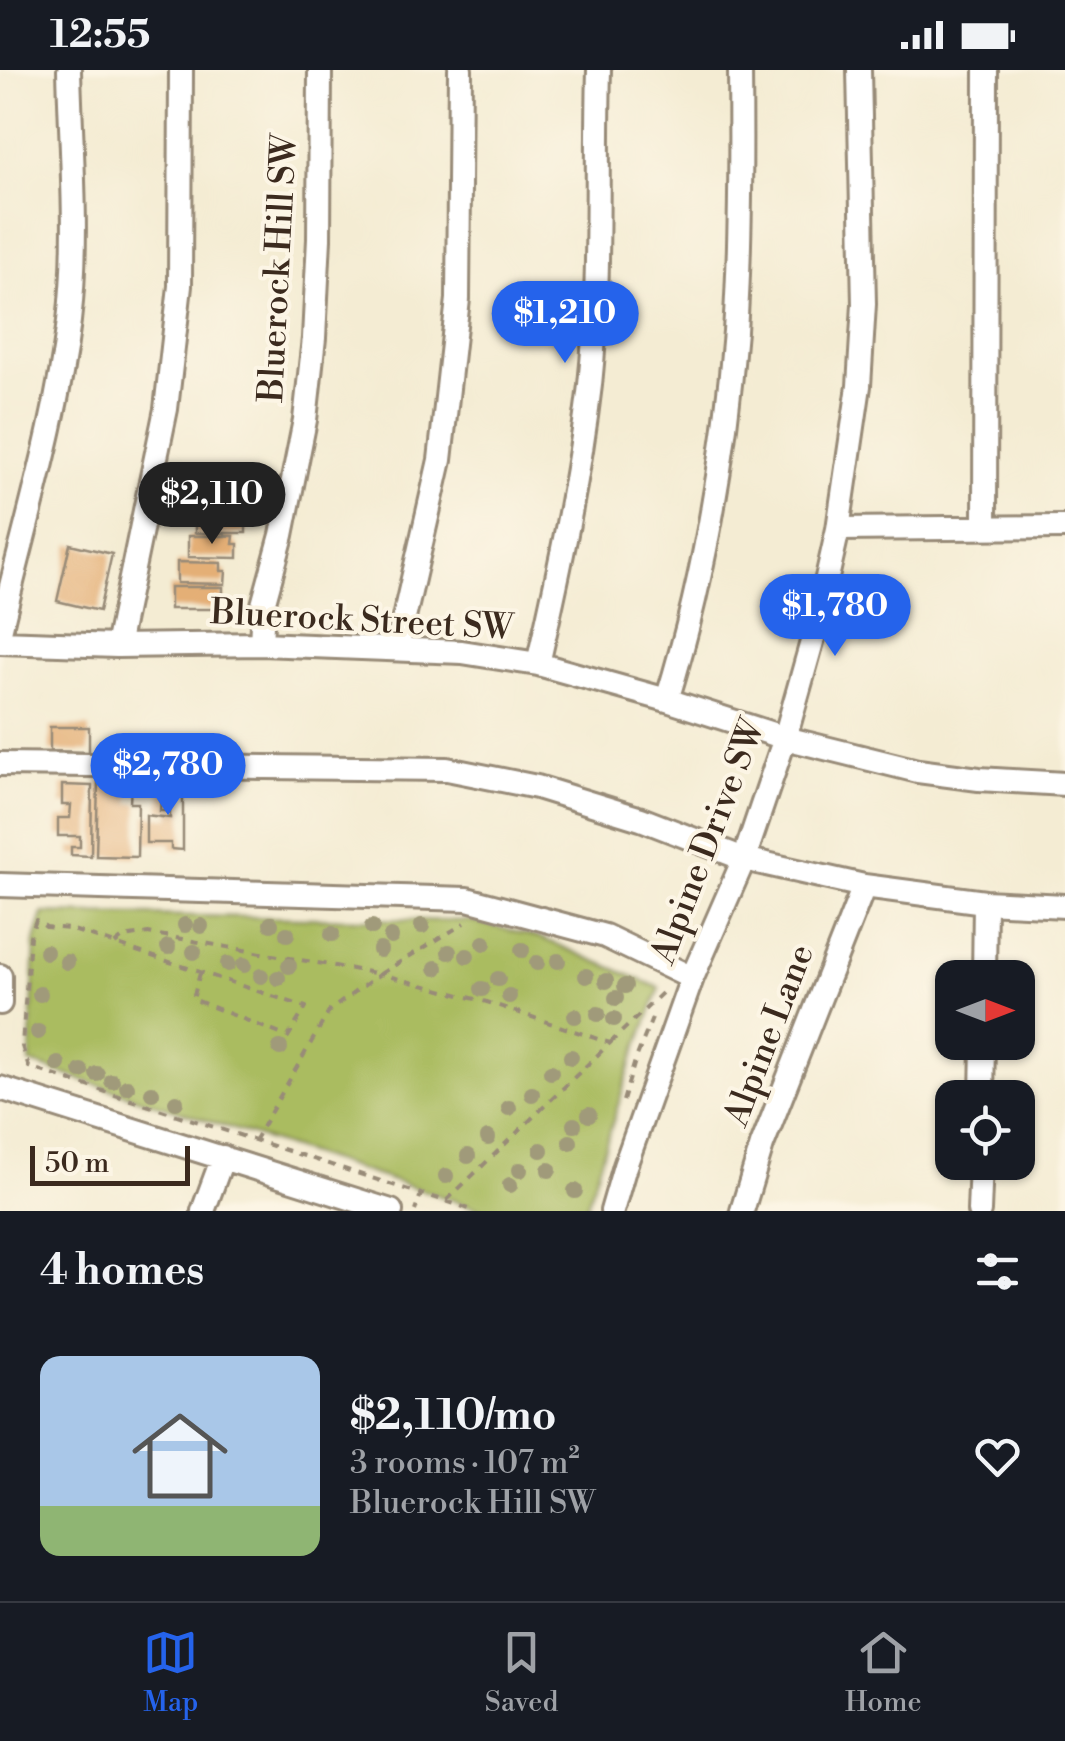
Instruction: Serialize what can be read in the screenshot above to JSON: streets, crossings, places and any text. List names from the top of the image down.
{
  "streets": {
    "street": [
      "Bluerock Hill SW",
      "Bluerock Street SW",
      "Alpine Drive SW",
      "Alpine Lane"
    ]
  },
  "crossings": [
    ["Bluerock Hill SW", "Bluerock Street SW"],
    ["Bluerock Street SW", "Alpine Drive SW"]
  ],
  "scale_bar": "50 m",
  "north": "right",
  "page": {
    "status": "12:55",
    "price": [
      "$1,210",
      "$2,110",
      "$1,780",
      "$2,780"
    ],
    "scale": "50 m",
    "heading": "4 homes",
    "list": [
      {
        "name": "$2,110/mo",
        "note": "3 rooms · 107 m² · Bluerock Hill SW"
      }
    ],
    "tabs": ["Map", "Saved", "Home"]
  }
}
